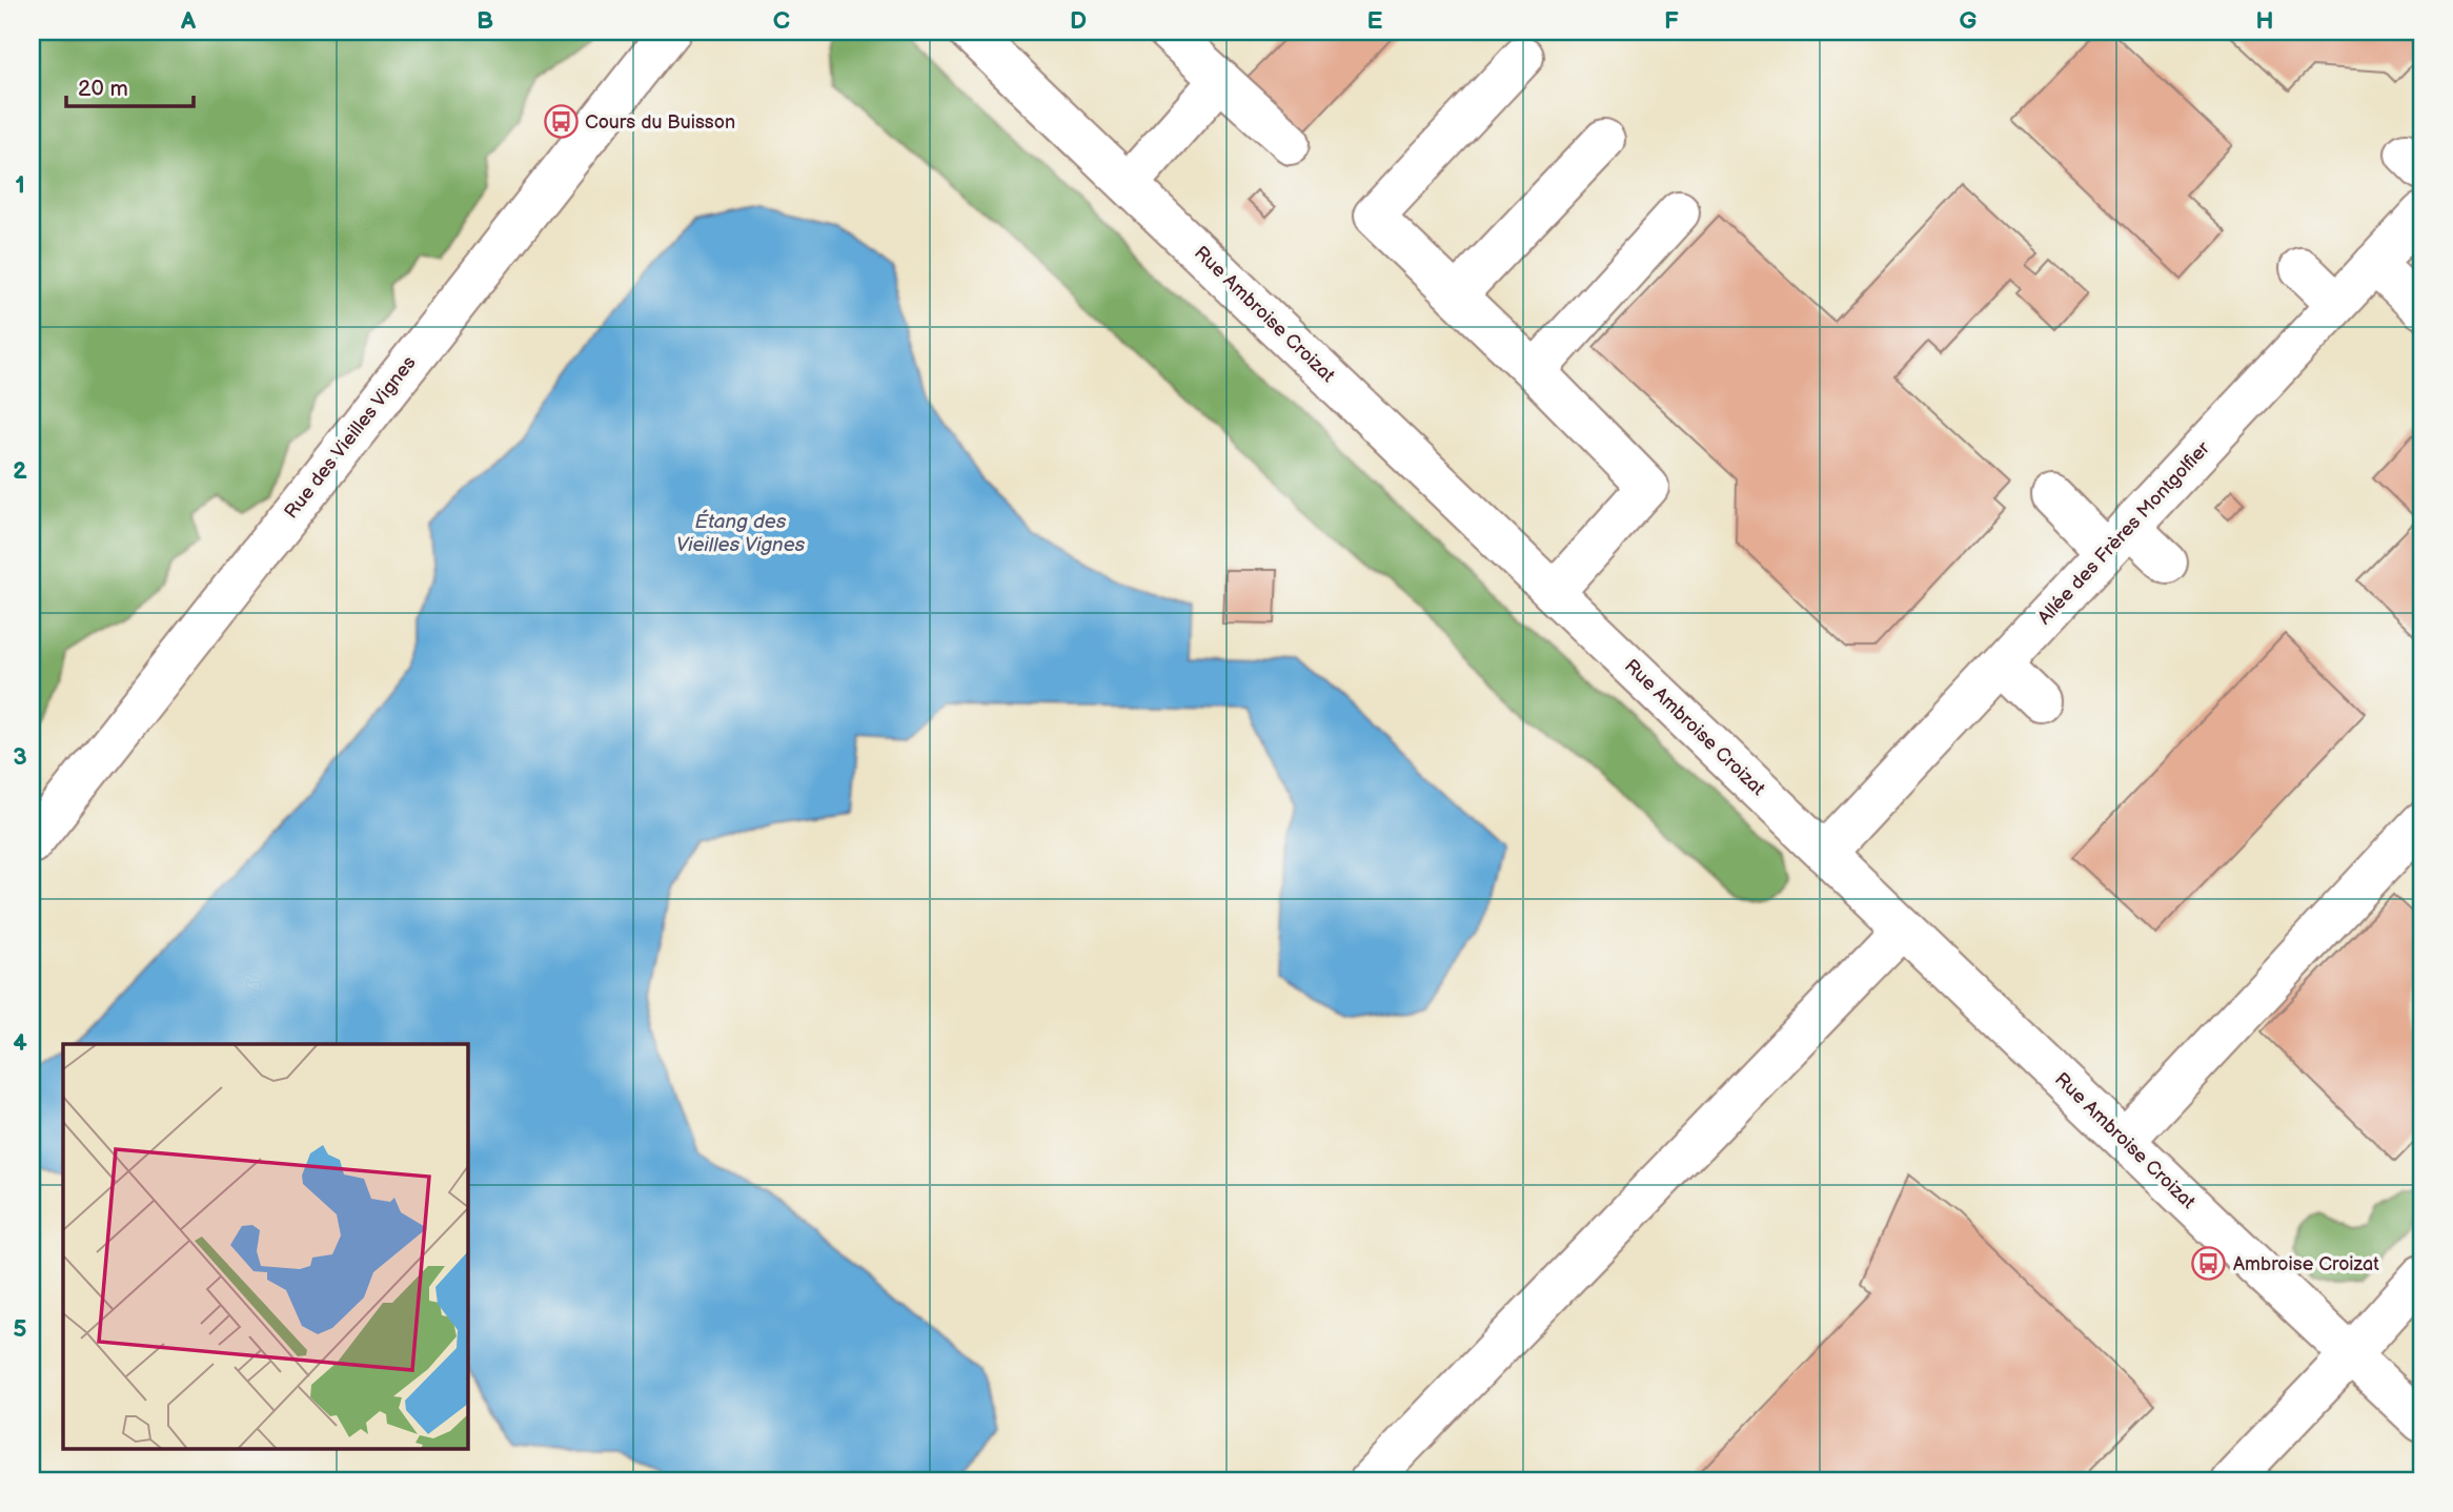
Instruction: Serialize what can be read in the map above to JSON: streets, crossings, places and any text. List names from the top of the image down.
{
  "streets": {
    "street": ["Rue Ambroise Croizat", "Rue des Vieilles Vignes", "Allée des Frères Montgolfier"]
  },
  "crossings": [
    ["Rue Ambroise Croizat", "Allée des Frères Montgolfier"]
  ],
  "water": ["Étang des Vieilles Vignes"],
  "places": {
    "bus stop": ["Cours du Buisson", "Ambroise Croizat"]
  },
  "scale_bar": "20 m",
  "grid": {
    "columns": [
      "A",
      "B",
      "C",
      "D",
      "E",
      "F",
      "G",
      "H"
    ],
    "rows": [
      "1",
      "2",
      "3",
      "4",
      "5"
    ]
  }
}
